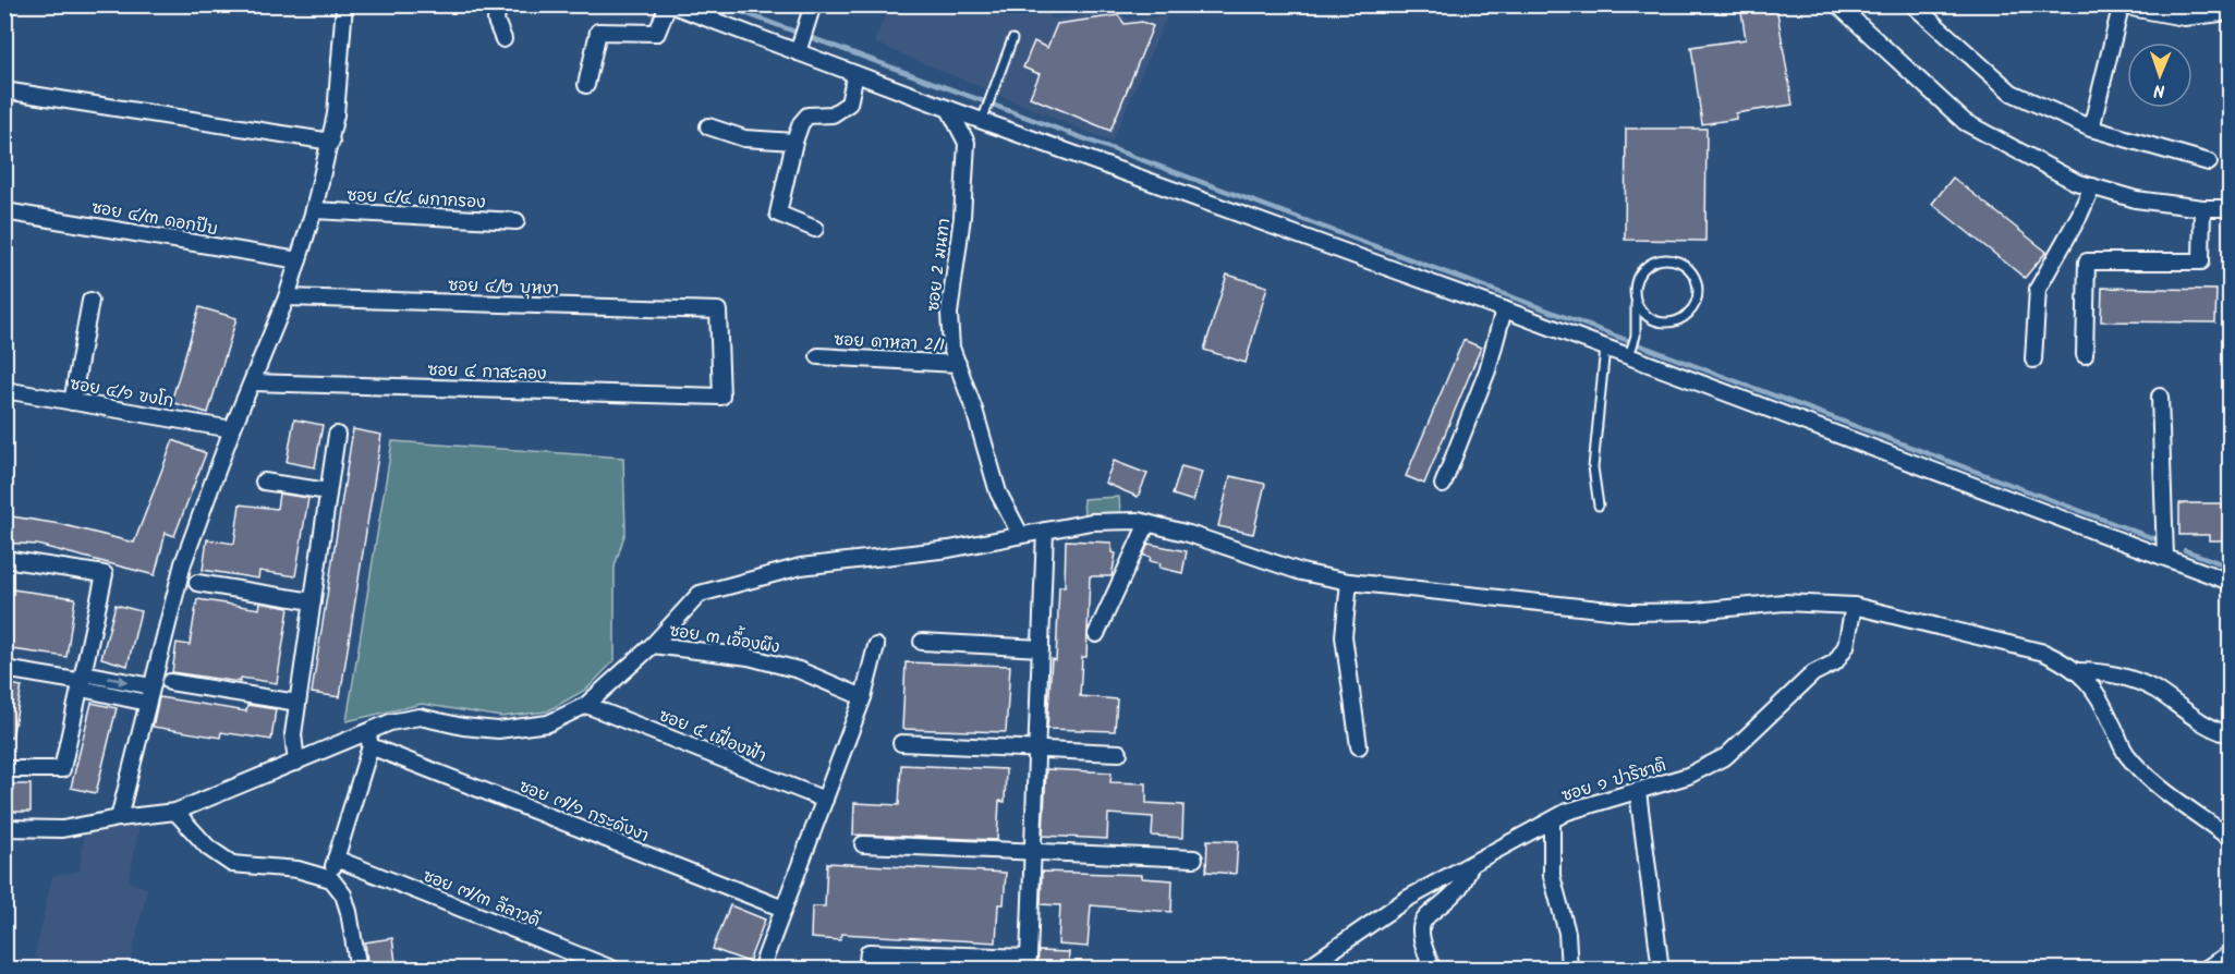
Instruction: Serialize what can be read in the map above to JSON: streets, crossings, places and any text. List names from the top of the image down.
{
  "streets": {
    "street": [
      "ซอย ๔/๔ ผกากรอง",
      "ซอย ๔/๓ ดอกปีบ",
      "ซอย 2 มนทา",
      "ซอย ๔/๒ บุหงา",
      "ซอย ดาหลา 2/1",
      "ซอย ๔ กาสะลอง",
      "ซอย ๔/๑ ฃงโก",
      "ซอย ๓ เอื้องผึง",
      "ซอย ๕ เฟื่องฟ้า",
      "ซอย ๑ ปาริชาติ",
      "ซอย ๗/๑ กระดังงา",
      "ซอย ๗/๓ ลีลาวดี"
    ]
  },
  "crossings": [
    ["ซอย 2 มนทา", "ซอย ดาหลา 2/1"],
    ["ซอย ๔/๒ บุหงา", "ซอย ๔ กาสะลอง"]
  ],
  "north": "bottom"
}
